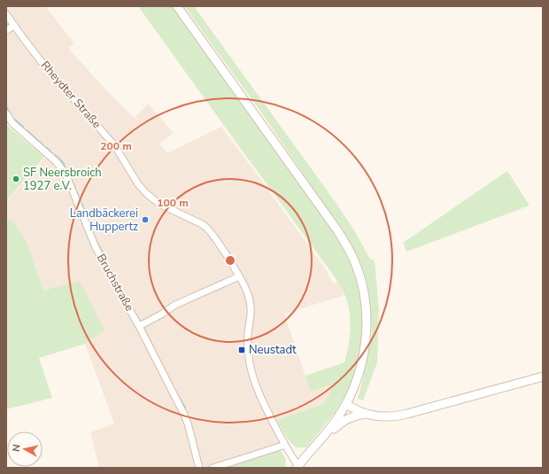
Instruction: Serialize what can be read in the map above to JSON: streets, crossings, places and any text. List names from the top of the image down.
{
  "streets": {
    "street": ["Rheydter Straße", "Bruchstraße"]
  },
  "places": {
    "other": ["SF Neersbroich 1927 e.V.", "Landbäckerei Huppertz"],
    "transit": ["Neustadt"]
  },
  "north": "left",
  "rings": ["200 m", "100 m"]
}
